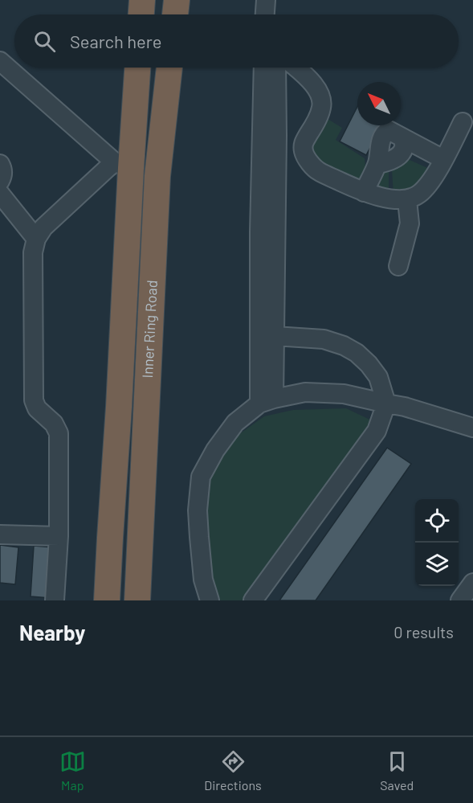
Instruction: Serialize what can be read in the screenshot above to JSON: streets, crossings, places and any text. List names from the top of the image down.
{
  "streets": {
    "highway": ["Inner Ring Road"]
  },
  "north": "top left",
  "page": {
    "search": "Search here",
    "heading": ["Nearby", "0 results"],
    "nav": ["Map", "Directions", "Saved"]
  }
}
